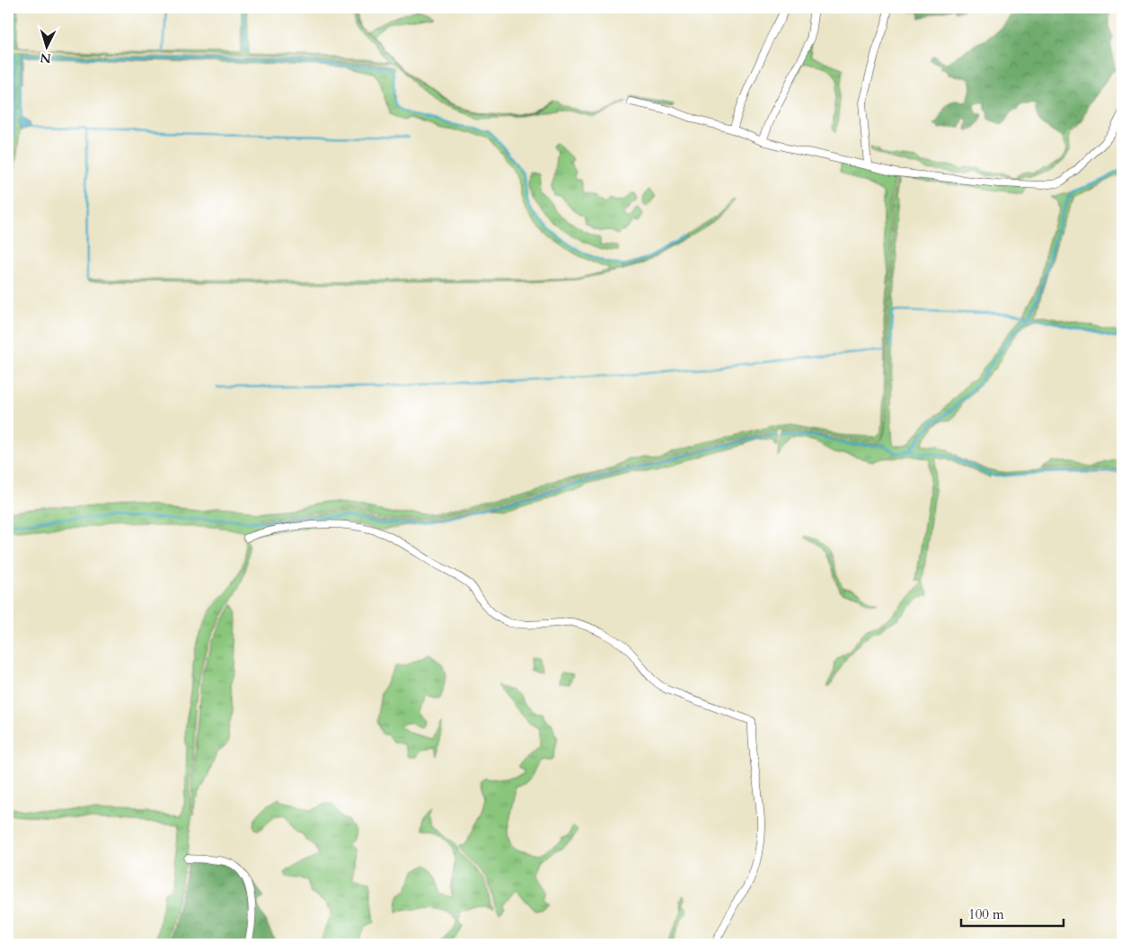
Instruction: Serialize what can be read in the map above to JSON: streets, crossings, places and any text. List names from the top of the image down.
{
  "scale_bar": "100 m",
  "north": "bottom"
}
